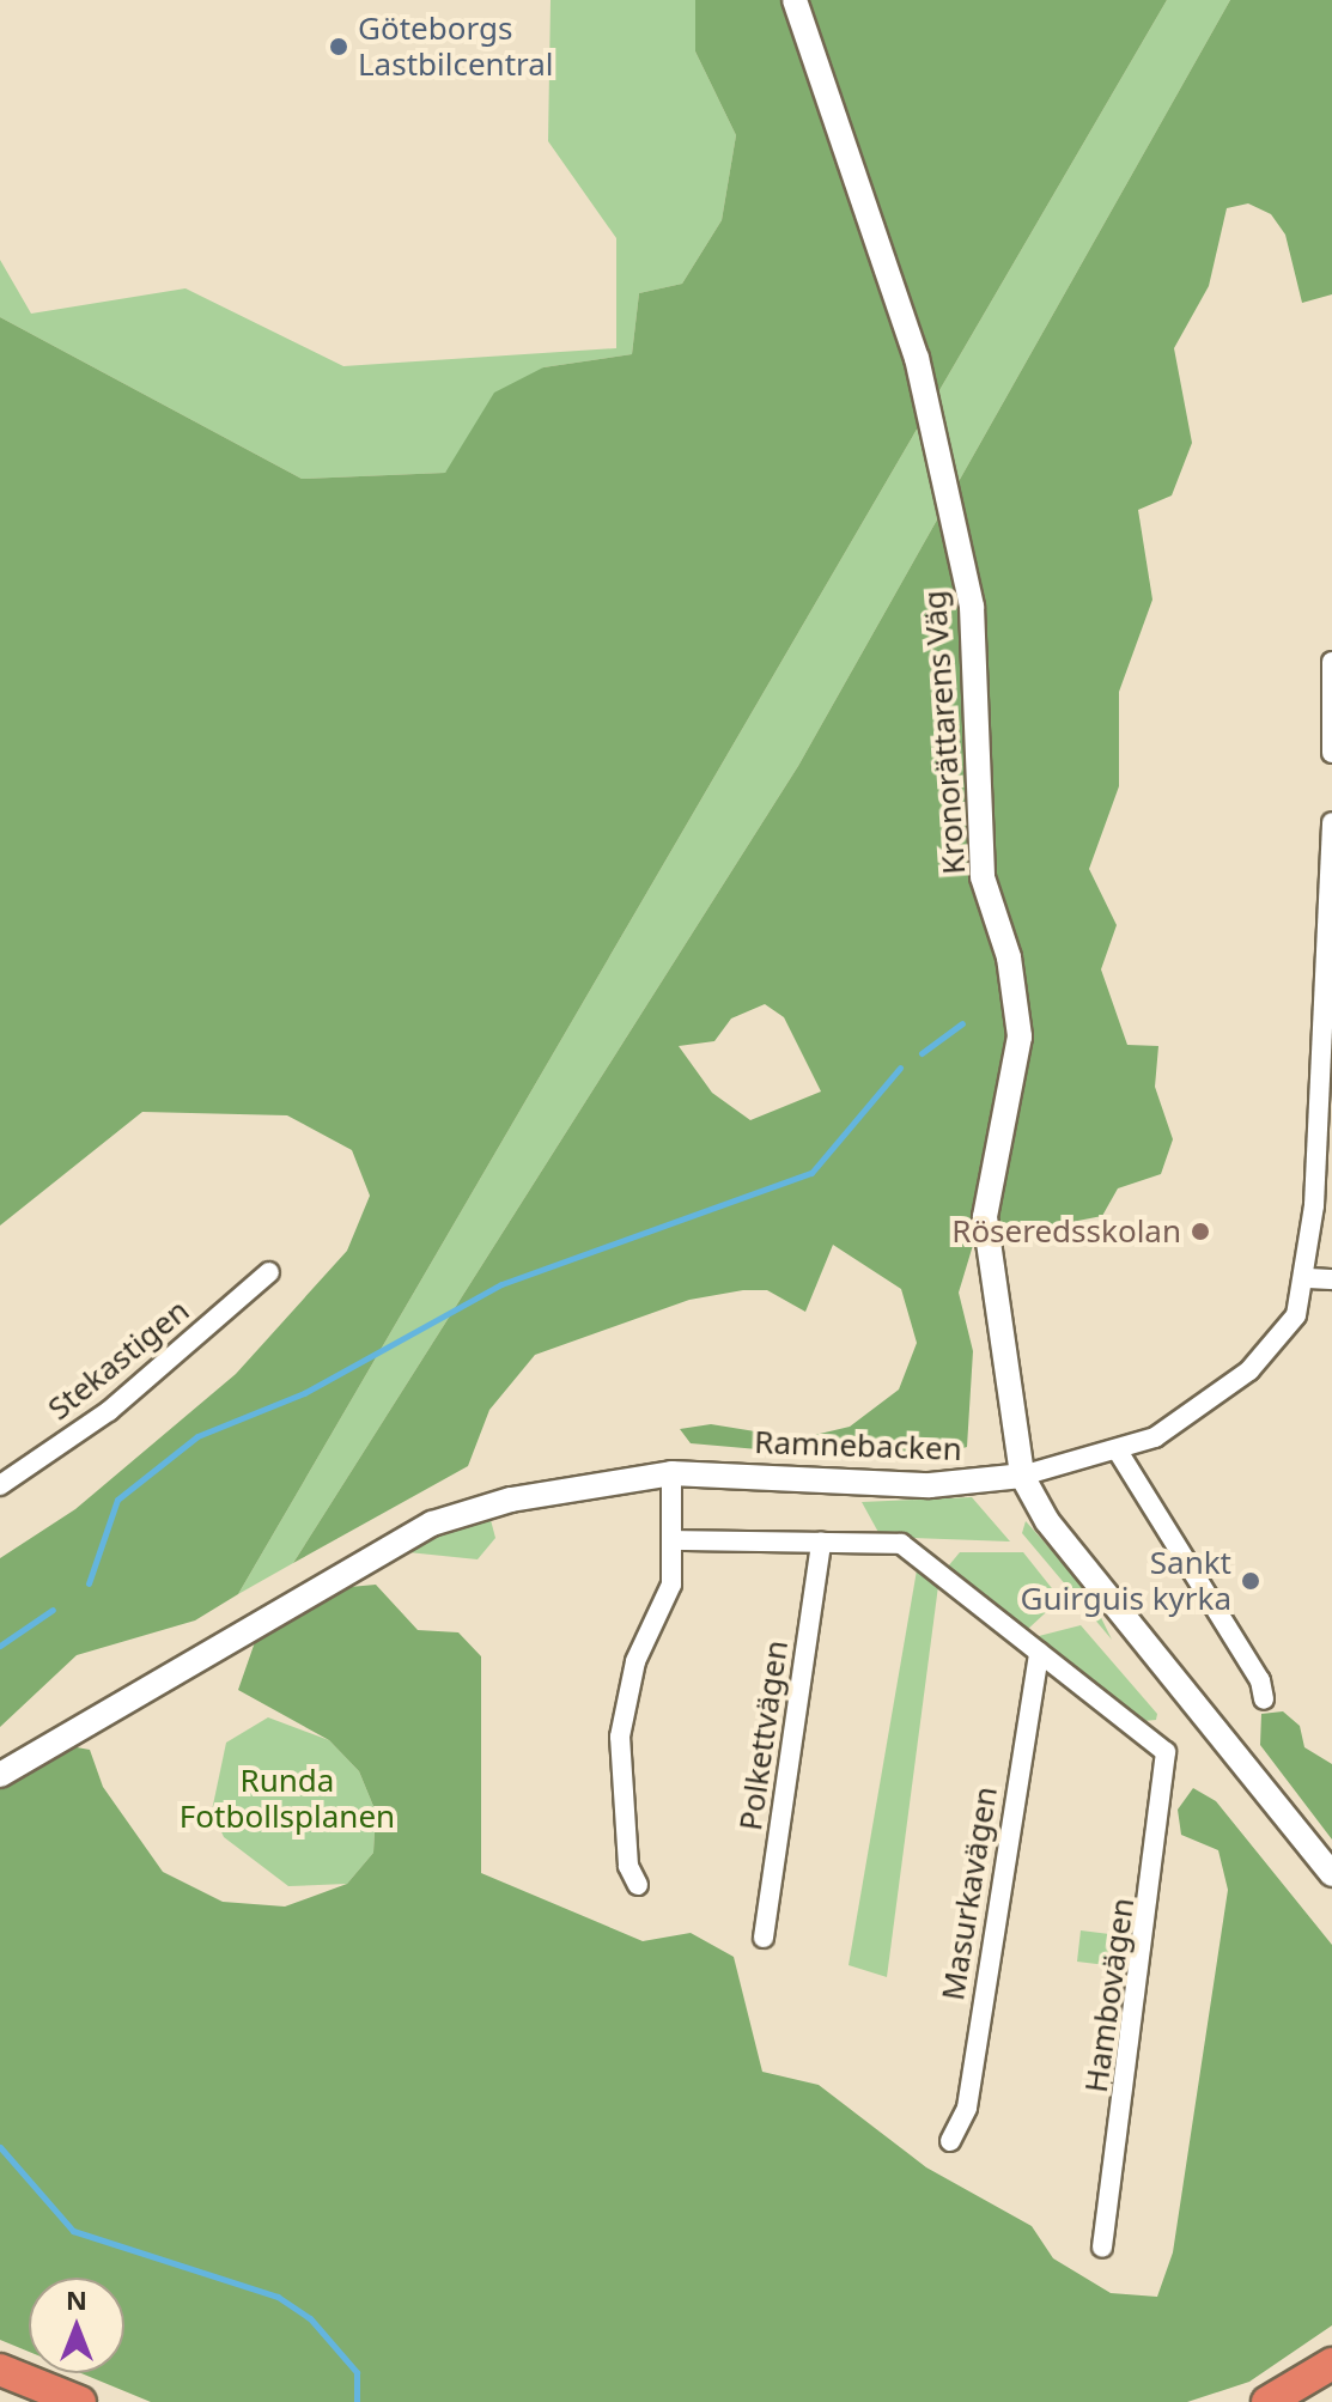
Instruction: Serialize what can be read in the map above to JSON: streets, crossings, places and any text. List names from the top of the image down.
{
  "streets": {
    "street": [
      "Kronorättarens Väg",
      "Stekastigen",
      "Ramnebacken",
      "Polkettvägen",
      "Masurkavägen",
      "Hambovägen"
    ]
  },
  "crossings": [
    ["Kronorättarens Väg", "Ramnebacken"],
    ["Masurkavägen", "Hambovägen"]
  ],
  "parks": ["Runda Fotbollsplanen"],
  "places": ["Göteborgs Lastbilcentral", "Röseredsskolan", "Sankt Guirguis kyrka"],
  "north": "top"
}
